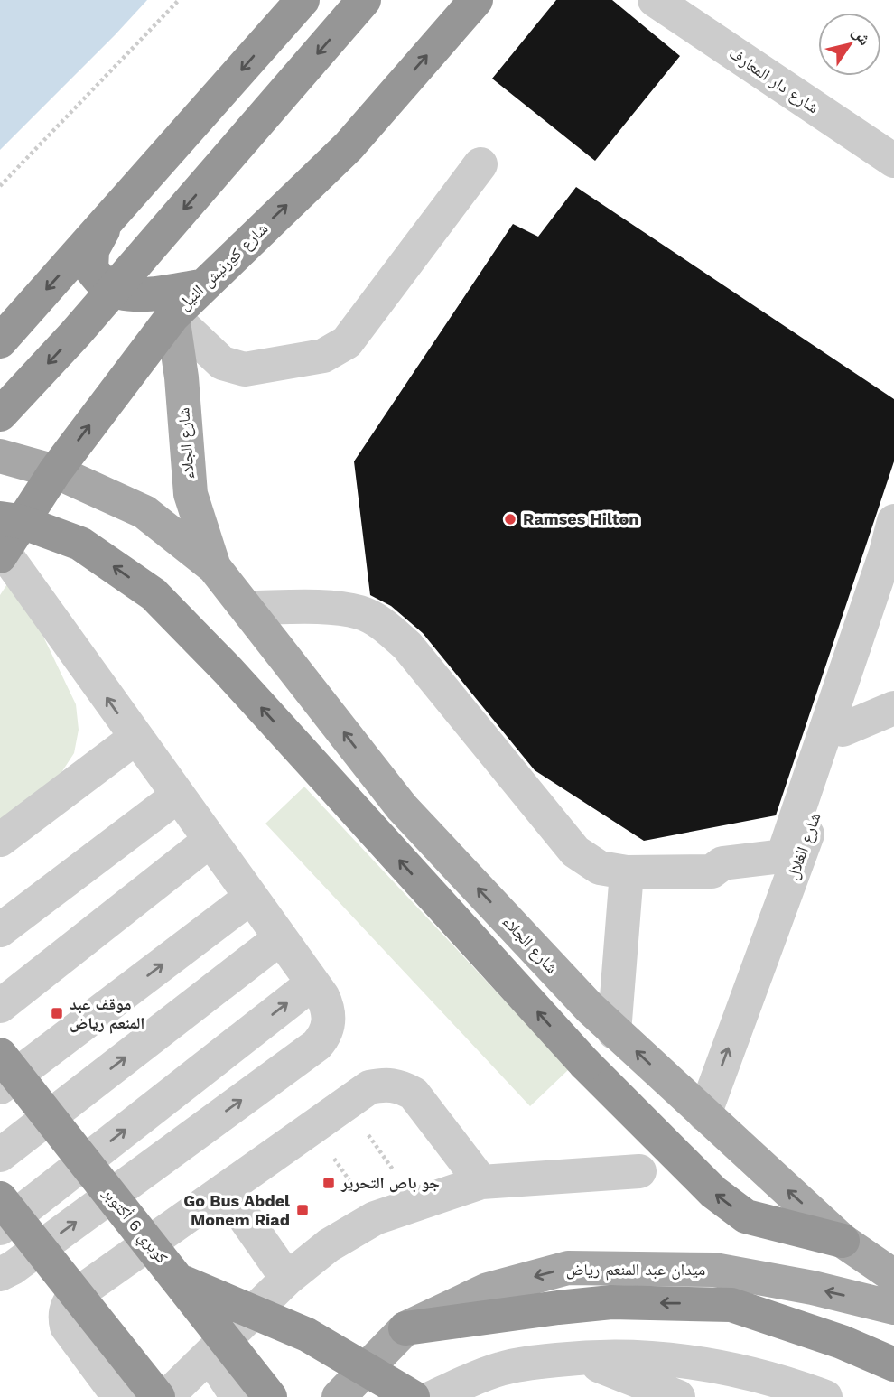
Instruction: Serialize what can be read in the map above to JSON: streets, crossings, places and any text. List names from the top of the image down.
{
  "streets": {
    "highway": ["شارع كورنيش النيل", "كوبري 6 أكتوبر"],
    "main road": ["شارع الجلاء", "ميدان عبد المنعم رياض"],
    "street": ["شارع دار المعارف", "شارع الغلال"]
  },
  "crossings": [
    ["شارع كورنيش النيل", "شارع الجلاء"],
    ["شارع الجلاء", "شارع الغلال"]
  ],
  "one_way": ["شارع الجلاء", "ميدان عبد المنعم رياض"],
  "places": {
    "other": ["Ramses Hilton"],
    "transit": ["موقف عبد المنعم رياض", "جو باص التحرير", "Go Bus Abdel Monem Riad"]
  },
  "north": "top right"
}
